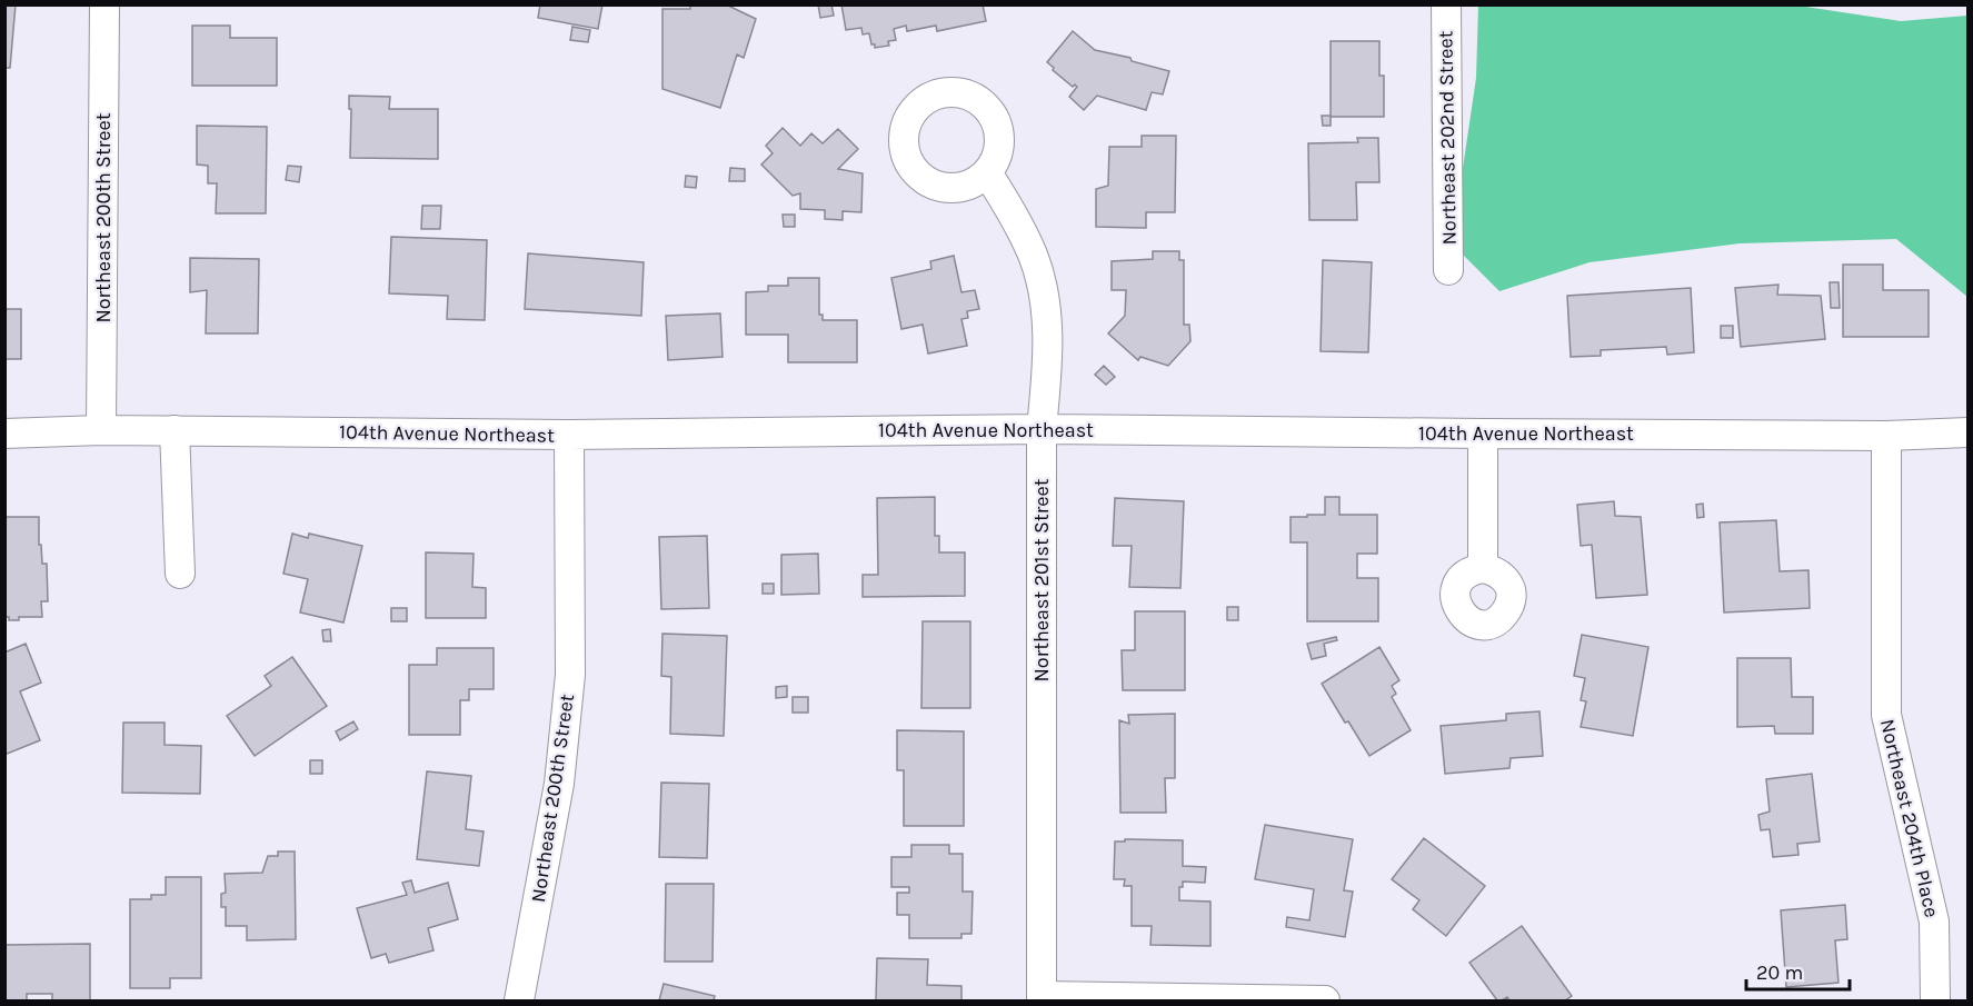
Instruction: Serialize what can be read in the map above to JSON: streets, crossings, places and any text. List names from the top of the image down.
{
  "streets": {
    "street": [
      "Northeast 202nd Street",
      "Northeast 200th Street",
      "104th Avenue Northeast",
      "Northeast 201st Street",
      "Northeast 204th Place"
    ]
  },
  "crossings": [
    ["Northeast 200th Street", "104th Avenue Northeast"],
    ["104th Avenue Northeast", "Northeast 201st Street"],
    ["104th Avenue Northeast", "Northeast 204th Place"]
  ],
  "scale_bar": "20 m"
}
